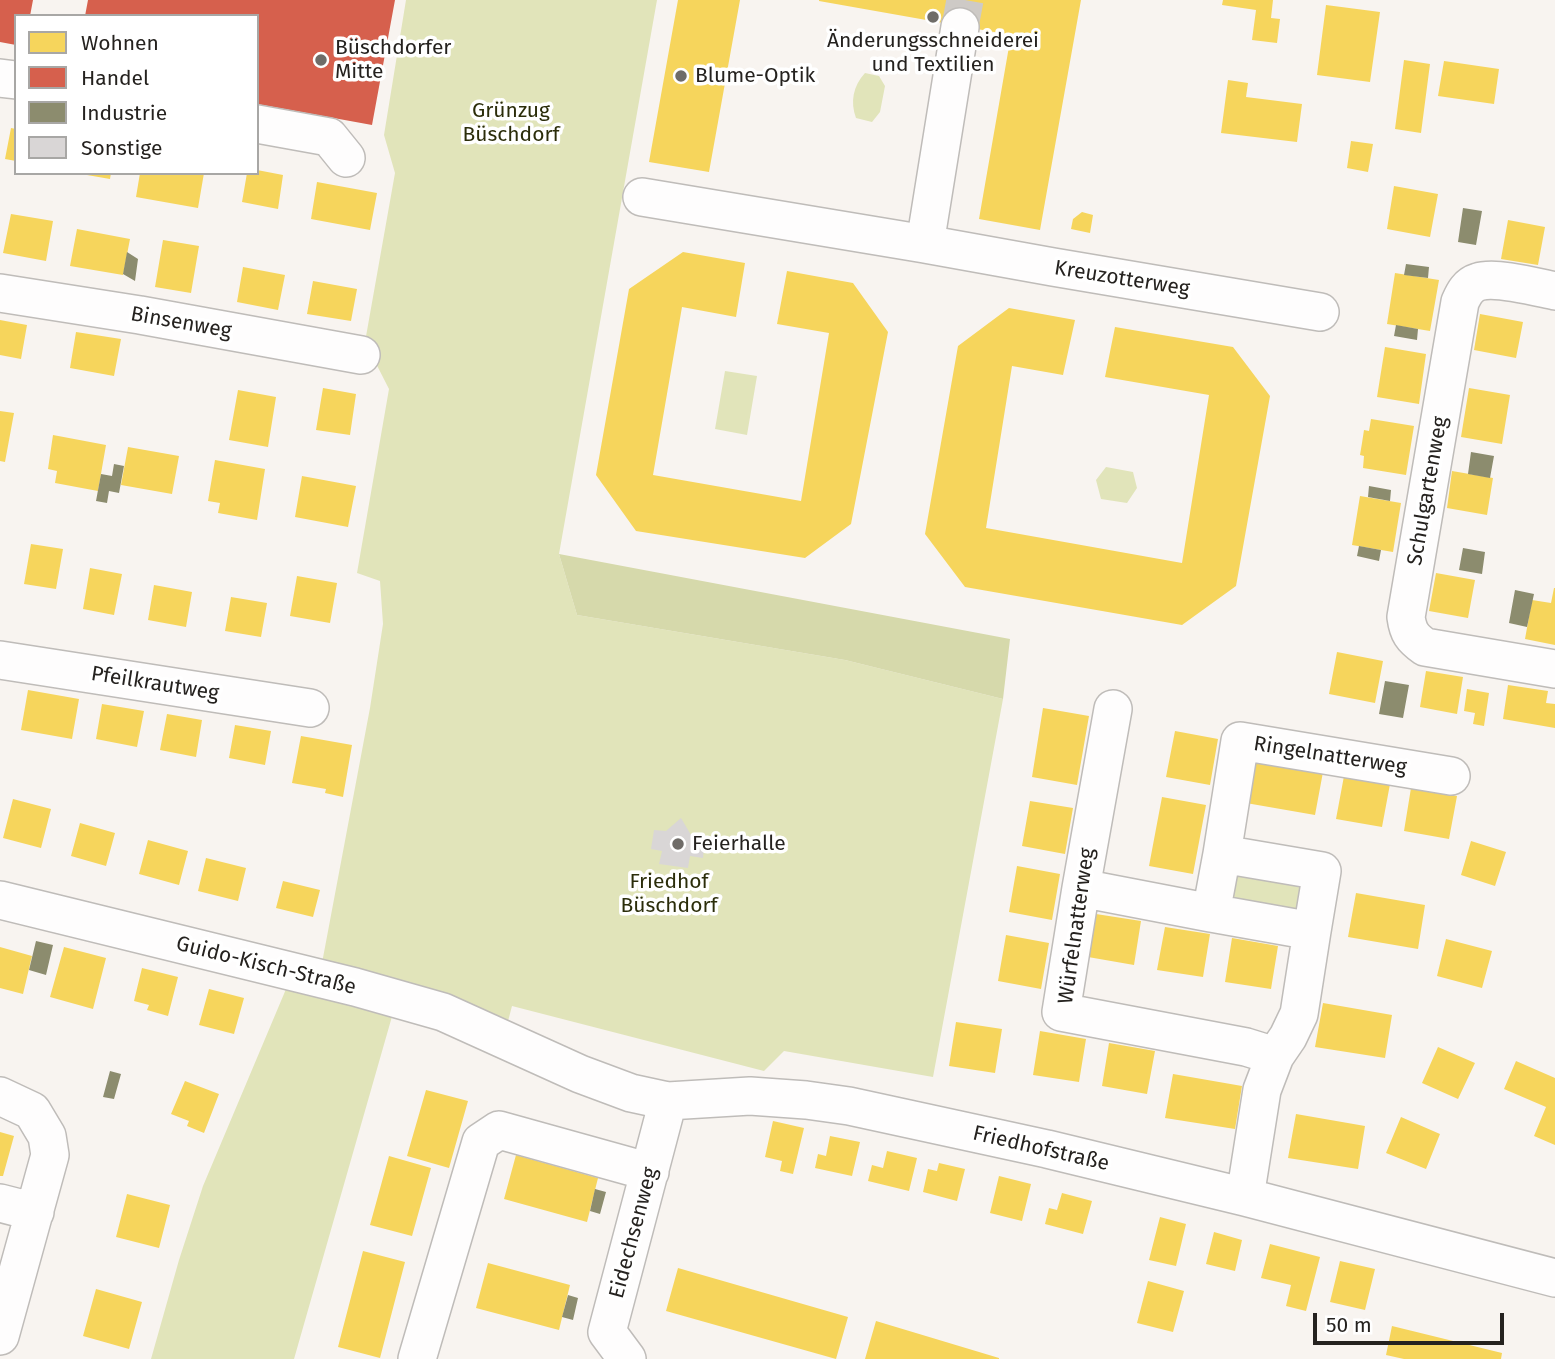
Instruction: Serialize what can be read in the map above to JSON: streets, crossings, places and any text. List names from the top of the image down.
{
  "streets": {
    "street": [
      "Kreuzotterweg",
      "Binsenweg",
      "Schulgartenweg",
      "Pfeilkrautweg",
      "Ringelnatterweg",
      "Würfelnatterweg",
      "Guido-Kisch-Straße",
      "Friedhofstraße",
      "Eidechsenweg"
    ]
  },
  "crossings": [
    ["Guido-Kisch-Straße", "Friedhofstraße"],
    ["Friedhofstraße", "Eidechsenweg"]
  ],
  "parks": ["Grünzug Büschdorf", "Friedhof Büschdorf"],
  "places": [
    "Änderungsschneiderei und Textilien",
    "Büschdorfer Mitte",
    "Blume-Optik",
    "Feierhalle"
  ],
  "legend": [
    "Wohnen",
    "Handel",
    "Industrie",
    "Sonstige"
  ],
  "scale_bar": "50 m"
}
